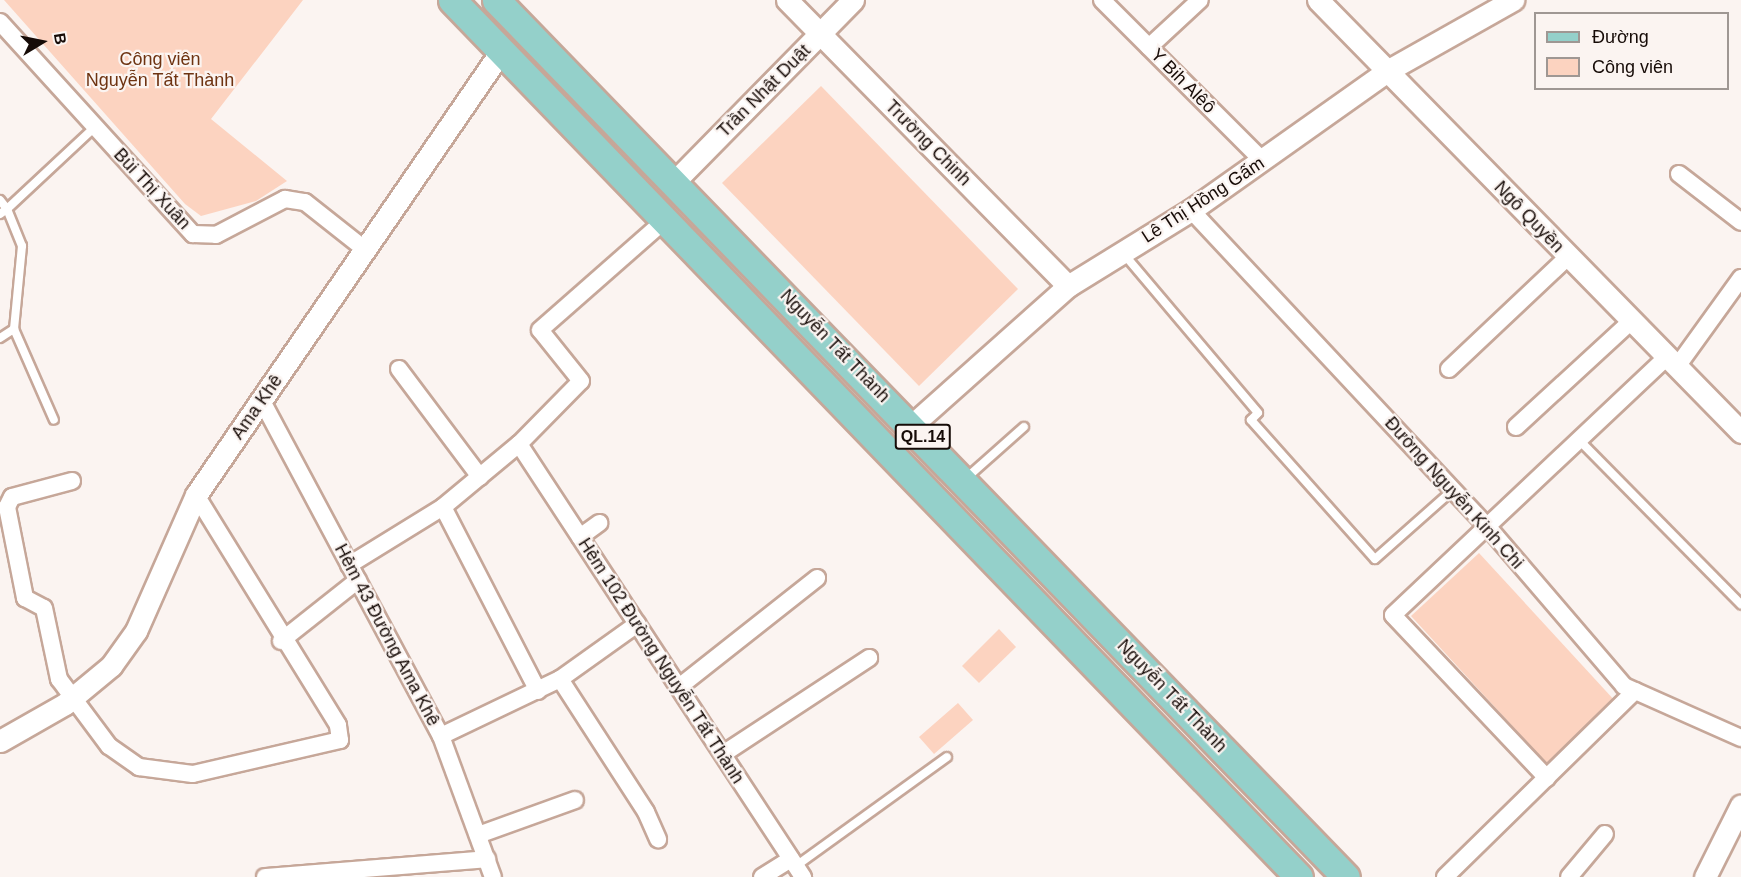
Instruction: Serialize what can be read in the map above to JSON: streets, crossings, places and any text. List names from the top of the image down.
{
  "streets": {
    "main road": ["Nguyễn Tất Thành", "QL.14"],
    "street": [
      "Y Bih Alêô",
      "Trần Nhật Duật",
      "Trường Chinh",
      "Bùi Thị Xuân",
      "Lê Thị Hồng Gấm",
      "Ngô Quyền",
      "Ama Khê",
      "Đường Nguyễn Kinh Chi",
      "Hẻm 43 Đường Ama Khê",
      "Hẻm 102 Đường Nguyễn Tất Thành"
    ]
  },
  "crossings": [
    ["Y Bih Alêô", "Lê Thị Hồng Gấm"],
    ["Trần Nhật Duật", "Trường Chinh"],
    ["Trần Nhật Duật", "Nguyễn Tất Thành"],
    ["Trường Chinh", "Lê Thị Hồng Gấm"],
    ["Bùi Thị Xuân", "Ama Khê"],
    ["Lê Thị Hồng Gấm", "Ngô Quyền"],
    ["Lê Thị Hồng Gấm", "Nguyễn Tất Thành"],
    ["Lê Thị Hồng Gấm", "Đường Nguyễn Kinh Chi"],
    ["Nguyễn Tất Thành", "Ama Khê"],
    ["Ama Khê", "Hẻm 43 Đường Ama Khê"]
  ],
  "parks": ["Công viên Nguyễn Tất Thành"],
  "legend": ["Đường", "Công viên"],
  "north": "right"
}
